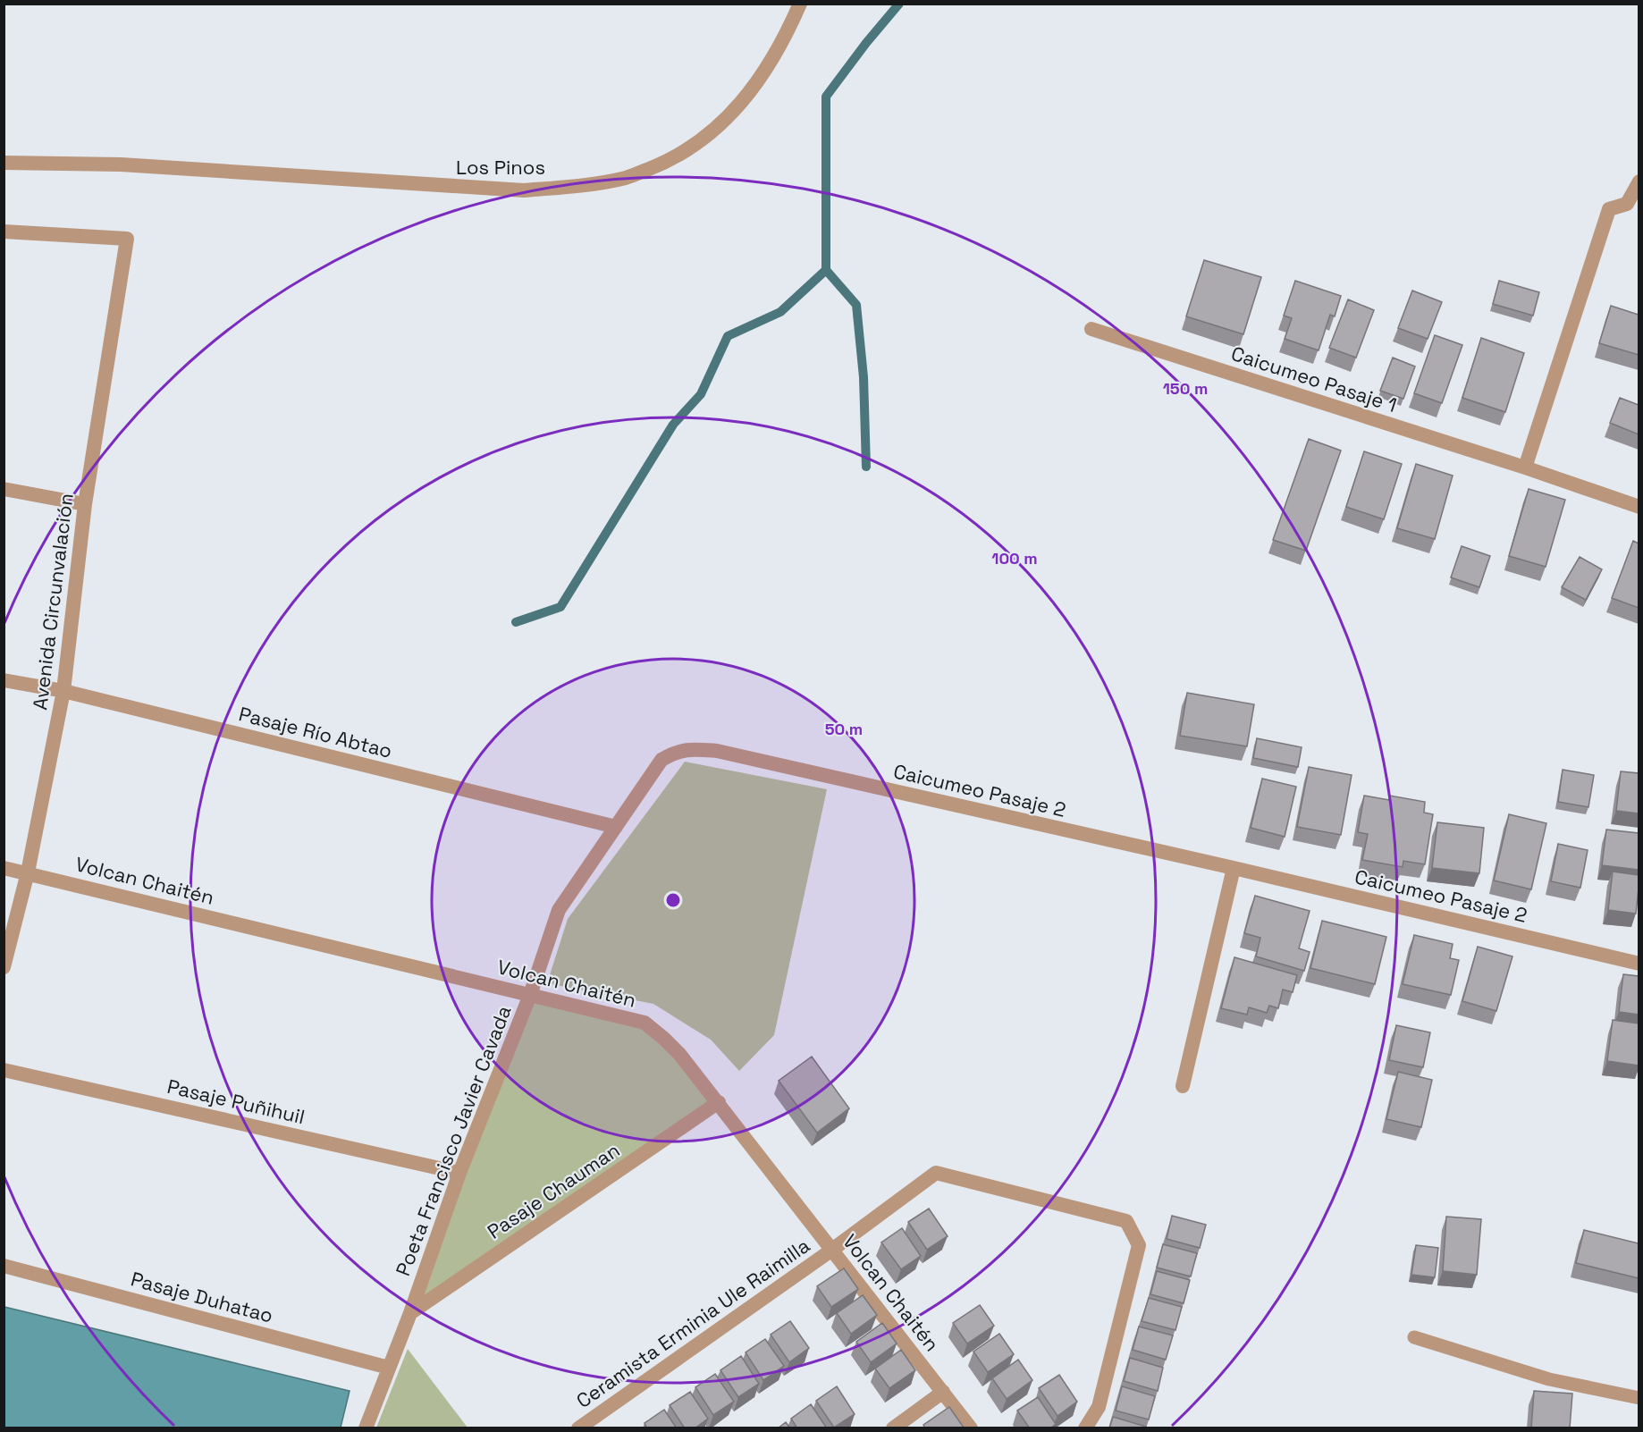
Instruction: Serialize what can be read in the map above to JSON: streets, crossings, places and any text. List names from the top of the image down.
{
  "streets": {
    "street": [
      "Los Pinos",
      "Caicumeo Pasaje 1",
      "Avenida Circunvalación",
      "Pasaje Río Abtao",
      "Caicumeo Pasaje 2",
      "Volcan Chaitén",
      "Pasaje Puñihuil",
      "Poeta Francisco Javier Cavada",
      "Pasaje Chauman",
      "Pasaje Duhatao",
      "Ceramista Erminia Ule Raimilla"
    ]
  },
  "crossings": [
    ["Avenida Circunvalación", "Pasaje Río Abtao"],
    ["Avenida Circunvalación", "Volcan Chaitén"],
    ["Pasaje Río Abtao", "Poeta Francisco Javier Cavada"],
    ["Caicumeo Pasaje 2", "Poeta Francisco Javier Cavada"],
    ["Volcan Chaitén", "Poeta Francisco Javier Cavada"],
    ["Volcan Chaitén", "Pasaje Chauman"],
    ["Volcan Chaitén", "Ceramista Erminia Ule Raimilla"],
    ["Pasaje Puñihuil", "Poeta Francisco Javier Cavada"],
    ["Poeta Francisco Javier Cavada", "Pasaje Chauman"],
    ["Poeta Francisco Javier Cavada", "Pasaje Duhatao"]
  ],
  "rings": ["150 m", "100 m", "50 m"]
}
